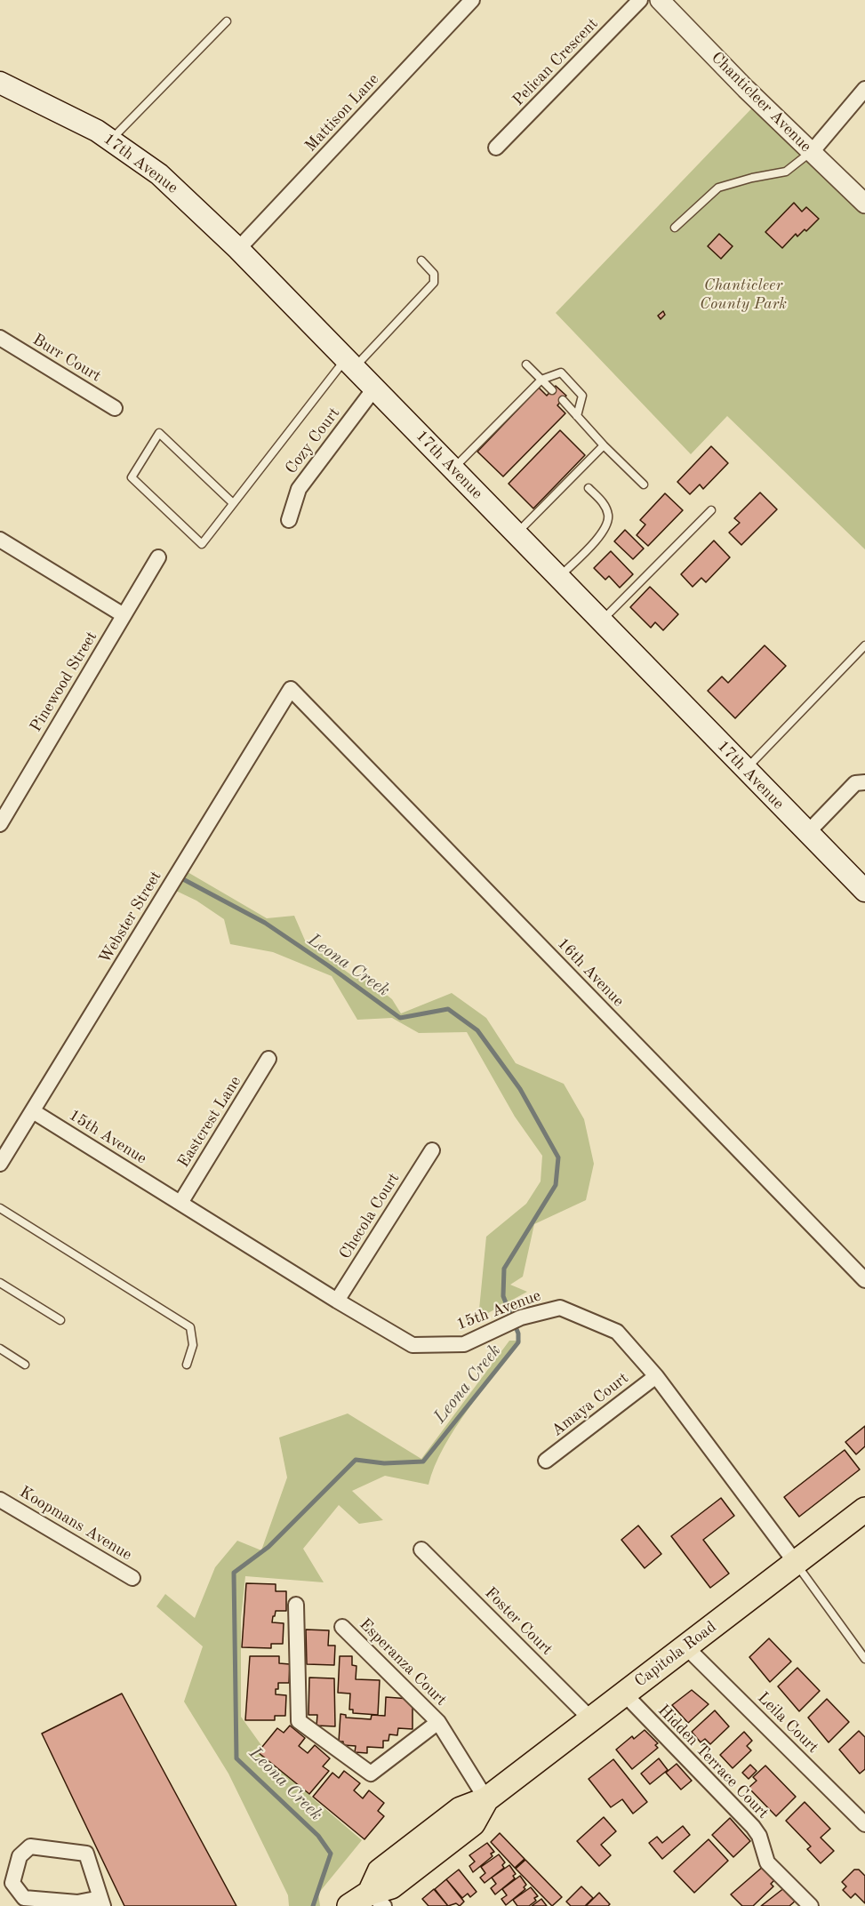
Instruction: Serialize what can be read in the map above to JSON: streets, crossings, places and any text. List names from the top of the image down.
{
  "streets": {
    "main road": ["17th Avenue", "Capitola Road"],
    "street": [
      "Pelican Crescent",
      "Chanticleer Avenue",
      "Mattison Lane",
      "Burr Court",
      "Cozy Court",
      "Pinewood Street",
      "Webster Street",
      "16th Avenue",
      "Eastcrest Lane",
      "15th Avenue",
      "Checola Court",
      "Amaya Court",
      "Koopmans Avenue",
      "Foster Court",
      "Esperanza Court",
      "Leila Court",
      "Hidden Terrace Court"
    ]
  },
  "crossings": [
    ["Mattison Lane", "17th Avenue"],
    ["17th Avenue", "Cozy Court"],
    ["Webster Street", "16th Avenue"],
    ["Webster Street", "15th Avenue"],
    ["Eastcrest Lane", "15th Avenue"],
    ["15th Avenue", "Checola Court"],
    ["15th Avenue", "Amaya Court"],
    ["15th Avenue", "Capitola Road"],
    ["Foster Court", "Capitola Road"],
    ["Capitola Road", "Esperanza Court"],
    ["Capitola Road", "Leila Court"],
    ["Capitola Road", "Hidden Terrace Court"]
  ],
  "water": ["Leona Creek"],
  "parks": ["Chanticleer County Park"]
}
